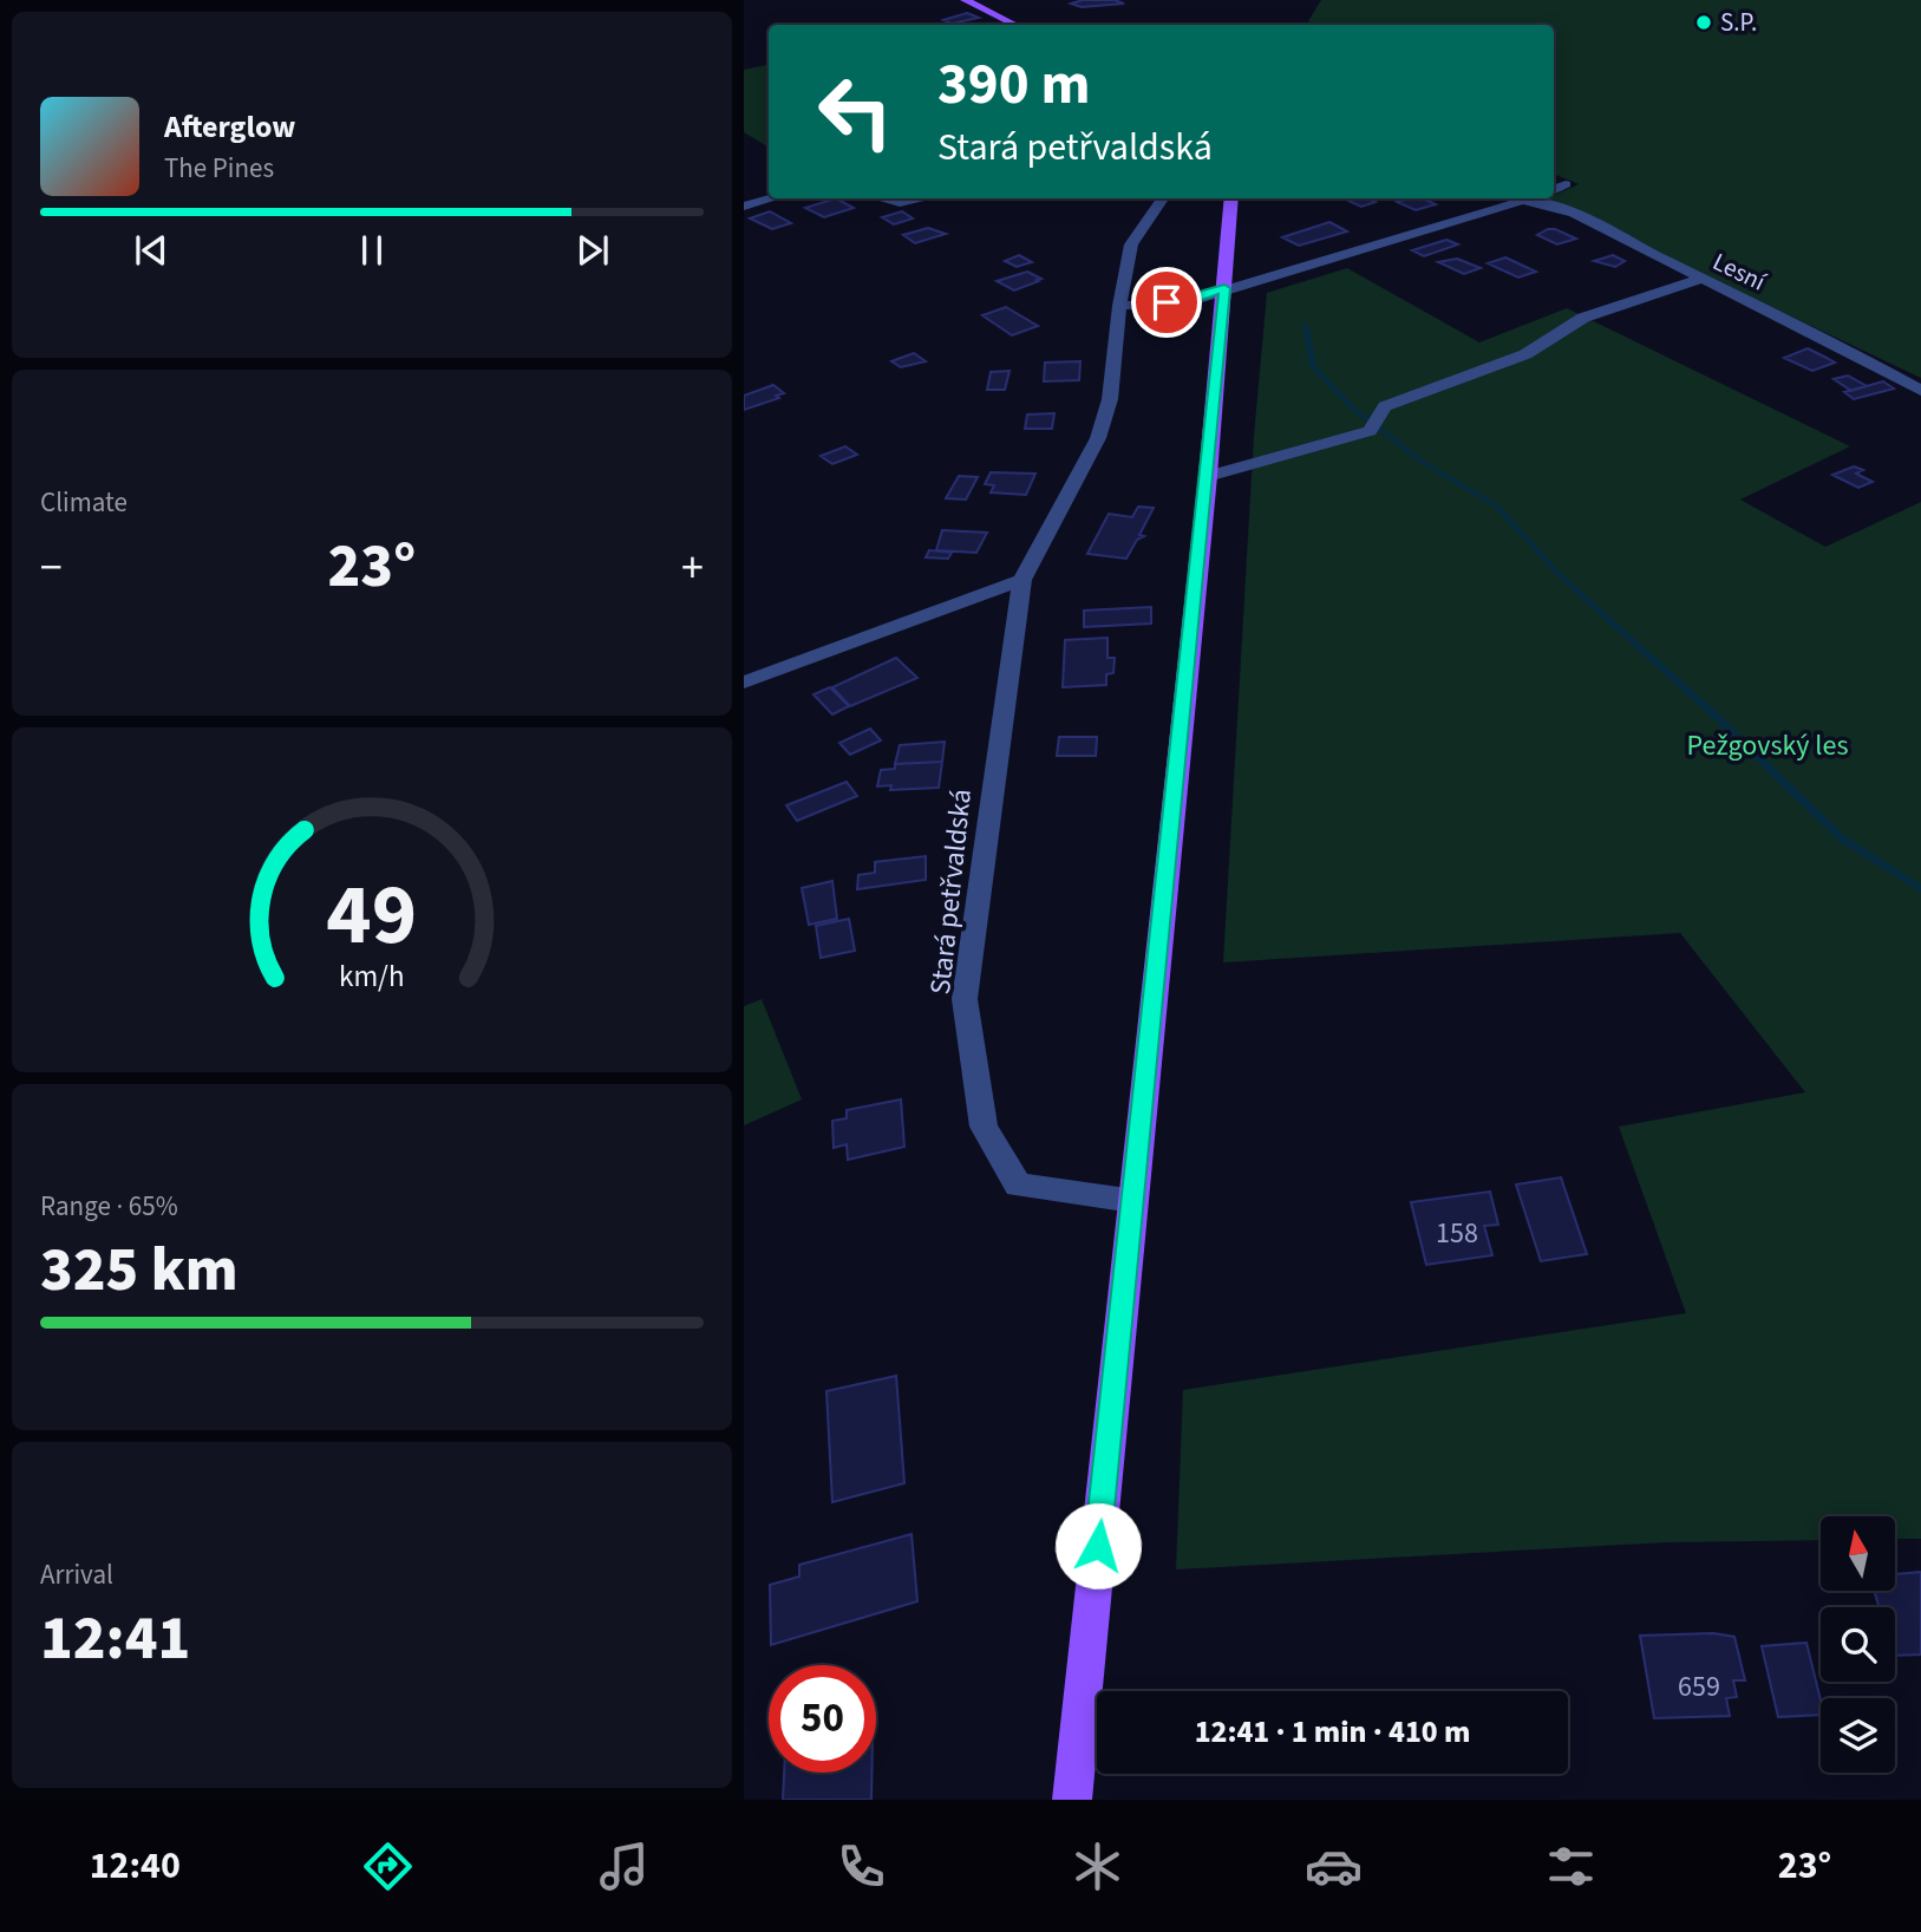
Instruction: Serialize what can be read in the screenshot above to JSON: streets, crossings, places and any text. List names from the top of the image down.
{
  "streets": {
    "street": ["Lesní", "Stará petřvaldská"]
  },
  "parks": ["Pežgovský les"],
  "places": ["S.P."],
  "house_numbers": ["158", "659"],
  "north": "top",
  "page": {
    "turn": ["390 m", "Stará petřvaldská"],
    "song": ["Afterglow", "The Pines"],
    "tile": [
      "Climate",
      ["Range · 65%", "325 km"],
      ["Arrival", "12:41"]
    ],
    "heat": ["−", "23°", "+"],
    "limit": "50",
    "trip": "12:41 · 1 min · 410 m",
    "tabs": ["12:40", "23°"],
    "gauge": ["49", "km/h"]
  }
}
